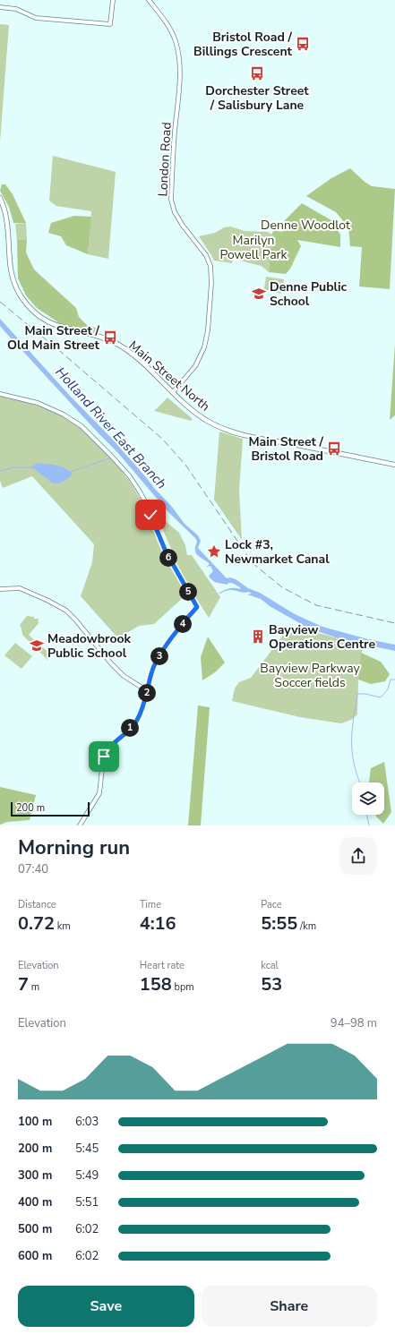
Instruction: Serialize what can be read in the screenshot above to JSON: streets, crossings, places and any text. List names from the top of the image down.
{
  "streets": {
    "main road": ["Main Street North"],
    "street": ["London Road"]
  },
  "crossings": [
    ["London Road", "Main Street North"]
  ],
  "water": ["Holland River East Branch"],
  "parks": ["Denne Woodlot", "Marilyn Powell Park", "Bayview Parkway Soccer fields"],
  "places": {
    "bus stop": [
      "Bristol Road / Billings Crescent",
      "Dorchester Street / Salisbury Lane",
      "Main Street / Old Main Street",
      "Main Street / Bristol Road"
    ],
    "school or university": ["Denne Public School", "Meadowbrook Public School"],
    "place": ["Lock #3, Newmarket Canal"],
    "building": ["Bayview Operations Centre"]
  },
  "scale_bar": "200 m",
  "page": {
    "pins": [
      "6",
      "5",
      "4",
      "3",
      "2",
      "1"
    ],
    "scale": "200 m",
    "heading": ["Morning run", "07:40"],
    "stats": [
      ["Distance", "0.72 km"],
      ["Time", "4:16"],
      ["Pace", "5:55 /km"],
      ["Elevation", "7 m"],
      ["Heart rate", "158 bpm"],
      ["kcal", "53"]
    ],
    "chart": ["Elevation", "94–98 m"],
    "list": [
      {
        "name": "100 m",
        "note": "6:03"
      },
      {
        "name": "200 m",
        "note": "5:45"
      },
      {
        "name": "300 m",
        "note": "5:49"
      },
      {
        "name": "400 m",
        "note": "5:51"
      },
      {
        "name": "500 m",
        "note": "6:02"
      },
      {
        "name": "600 m",
        "note": "6:02"
      }
    ],
    "buttons": ["Save", "Share"]
  }
}
